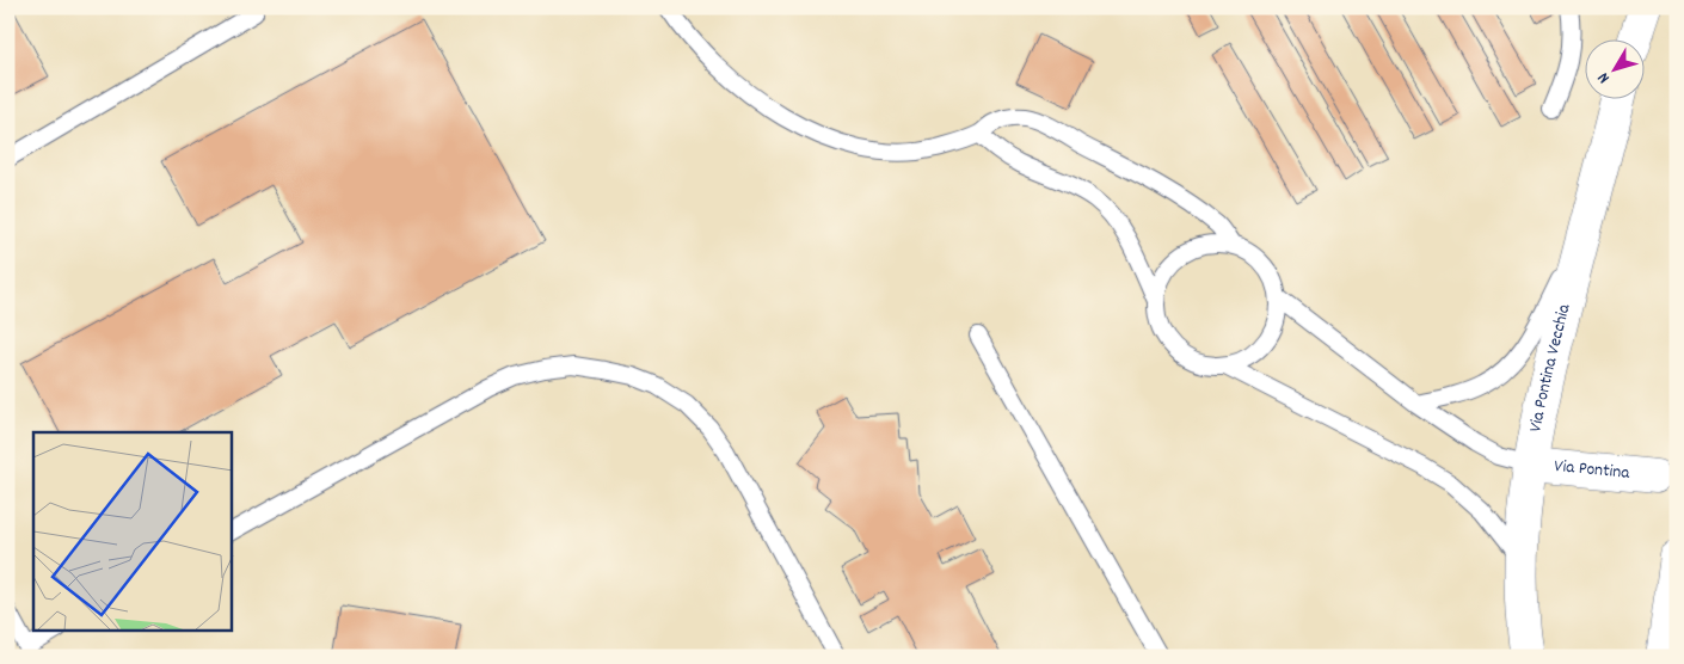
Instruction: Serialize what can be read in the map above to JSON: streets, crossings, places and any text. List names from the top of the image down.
{
  "streets": {
    "main road": ["Via Pontina Vecchia", "Via Pontina"]
  },
  "crossings": [
    ["Via Pontina Vecchia", "Via Pontina"]
  ],
  "north": "bottom left"
}
